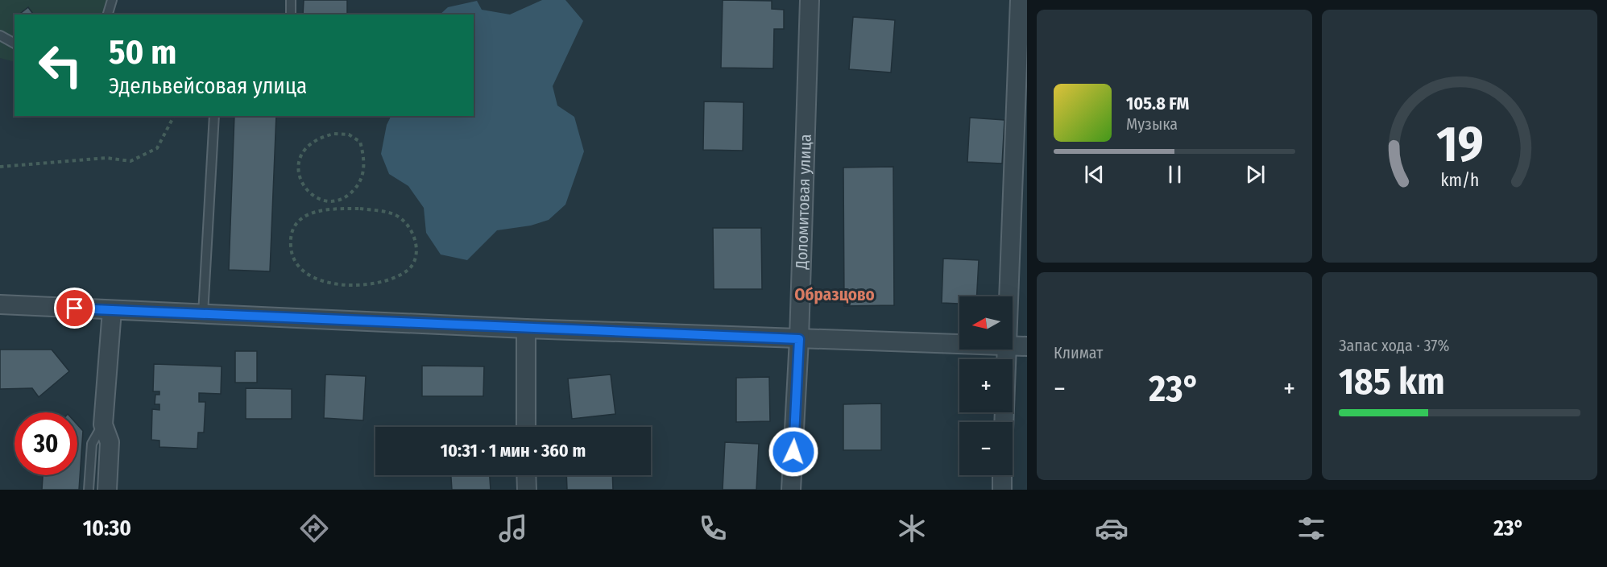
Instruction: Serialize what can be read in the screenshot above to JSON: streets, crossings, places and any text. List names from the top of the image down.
{
  "streets": {
    "street": ["Доломитовая улица"]
  },
  "districts": ["Образцово"],
  "north": "left",
  "page": {
    "turn": ["50 m", "Эдельвейсовая улица"],
    "song": ["105.8 FM", "Музыка"],
    "tile": [
      "Климат",
      ["Запас хода · 37%", "185 km"]
    ],
    "map_buttons": ["+", "−"],
    "heat": ["−", "23°", "+"],
    "limit": "30",
    "trip": "10:31 · 1 мин · 360 m",
    "tabs": ["10:30", "23°"],
    "gauge": ["19", "km/h"]
  }
}
